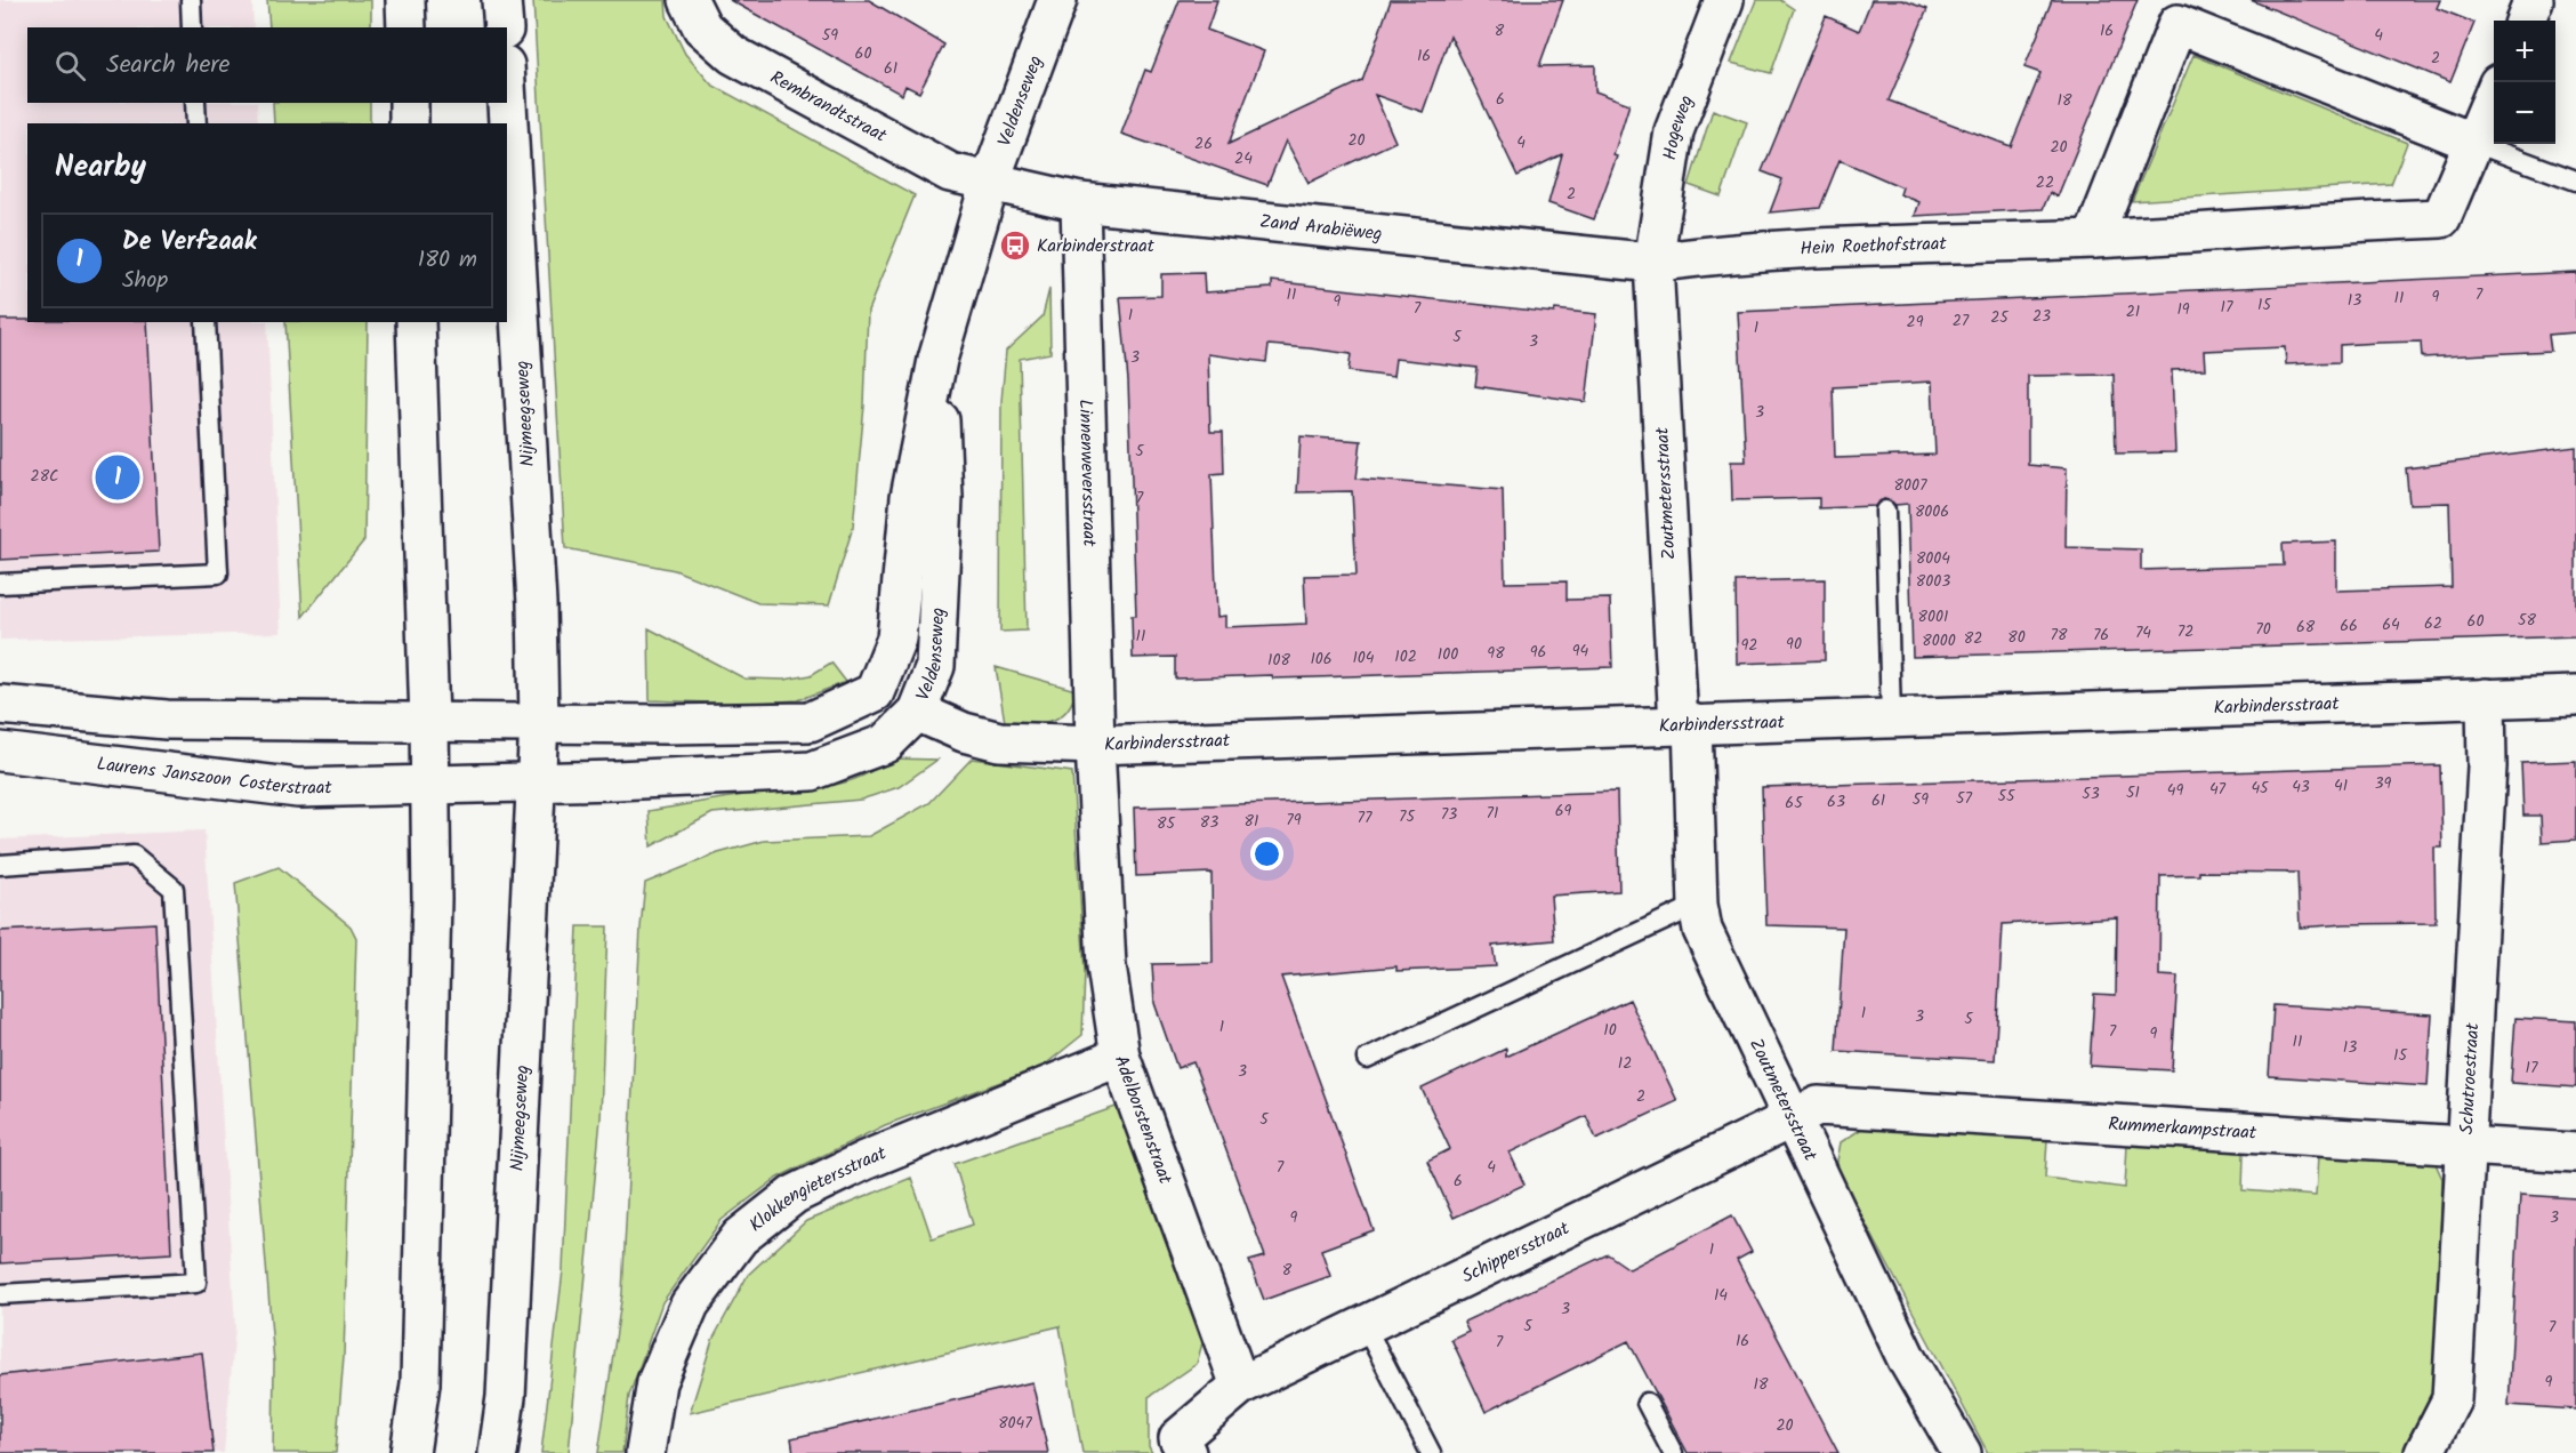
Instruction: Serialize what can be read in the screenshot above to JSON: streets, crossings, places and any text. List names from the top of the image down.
{
  "streets": {
    "street": [
      "Veldenseweg",
      "Rembrandtstraat",
      "Hogeweg",
      "Zand Arabiëweg",
      "Hein Roethofstraat",
      "Nijmeegseweg",
      "Linnenweversstraat",
      "Zoutmetersstraat",
      "Karbindersstraat",
      "Laurens Janszoon Costerstraat",
      "Schutroestraat",
      "Adelborstenstraat",
      "Rummerkampstraat",
      "Klokkengietersstraat",
      "Schippersstraat"
    ]
  },
  "crossings": [
    ["Veldenseweg", "Rembrandtstraat"],
    ["Veldenseweg", "Zand Arabiëweg"],
    ["Veldenseweg", "Nijmeegseweg"],
    ["Veldenseweg", "Karbindersstraat"],
    ["Rembrandtstraat", "Zand Arabiëweg"],
    ["Hogeweg", "Zand Arabiëweg"],
    ["Hogeweg", "Hein Roethofstraat"],
    ["Hogeweg", "Zoutmetersstraat"],
    ["Zand Arabiëweg", "Hein Roethofstraat"],
    ["Zand Arabiëweg", "Linnenweversstraat"],
    ["Zand Arabiëweg", "Zoutmetersstraat"],
    ["Hein Roethofstraat", "Zoutmetersstraat"],
    ["Linnenweversstraat", "Karbindersstraat"],
    ["Linnenweversstraat", "Adelborstenstraat"],
    ["Zoutmetersstraat", "Karbindersstraat"],
    ["Zoutmetersstraat", "Rummerkampstraat"],
    ["Zoutmetersstraat", "Schippersstraat"],
    ["Karbindersstraat", "Schutroestraat"],
    ["Karbindersstraat", "Adelborstenstraat"],
    ["Schutroestraat", "Rummerkampstraat"],
    ["Adelborstenstraat", "Klokkengietersstraat"],
    ["Adelborstenstraat", "Schippersstraat"],
    ["Rummerkampstraat", "Schippersstraat"]
  ],
  "places": {
    "bus stop": ["Karbinderstraat"]
  },
  "house_numbers": [
    "8",
    "16",
    "59",
    "4",
    "60",
    "16",
    "2",
    "61",
    "6",
    "18",
    "20",
    "4",
    "26",
    "20",
    "24",
    "22",
    "2",
    "11",
    "7",
    "9",
    "11",
    "13",
    "9",
    "15",
    "17",
    "7",
    "19",
    "21",
    "1",
    "23",
    "25",
    "27",
    "29",
    "1",
    "5",
    "3",
    "3",
    "3",
    "5",
    "28C",
    "8007",
    "7",
    "8006",
    "8004",
    "8003",
    "8001",
    "58",
    "60",
    "62",
    "64",
    "66",
    "68",
    "70",
    "72",
    "74",
    "78",
    "76",
    "11",
    "80",
    "82",
    "8000",
    "90",
    "92",
    "94",
    "96",
    "98",
    "100",
    "102",
    "104",
    "106",
    "108",
    "39",
    "41",
    "43",
    "45",
    "47",
    "49",
    "51",
    "53",
    "55",
    "57",
    "59",
    "61",
    "63",
    "65",
    "69",
    "71",
    "73",
    "75",
    "77",
    "79",
    "81",
    "83",
    "85",
    "1",
    "3",
    "5",
    "1",
    "10",
    "7",
    "9",
    "11",
    "13",
    "15",
    "12",
    "17",
    "3",
    "2",
    "5",
    "7",
    "4",
    "6",
    "9",
    "3",
    "1",
    "8",
    "14",
    "3",
    "5",
    "7",
    "16",
    "7",
    "9",
    "18",
    "8047",
    "20"
  ],
  "page": {
    "map_buttons": ["+", "−"],
    "search": "Search here",
    "heading": "Nearby",
    "list": [
      {
        "mark": "1",
        "name": "De Verfzaak",
        "note": "Shop",
        "value": "180 m"
      }
    ],
    "pins": "1"
  }
}
